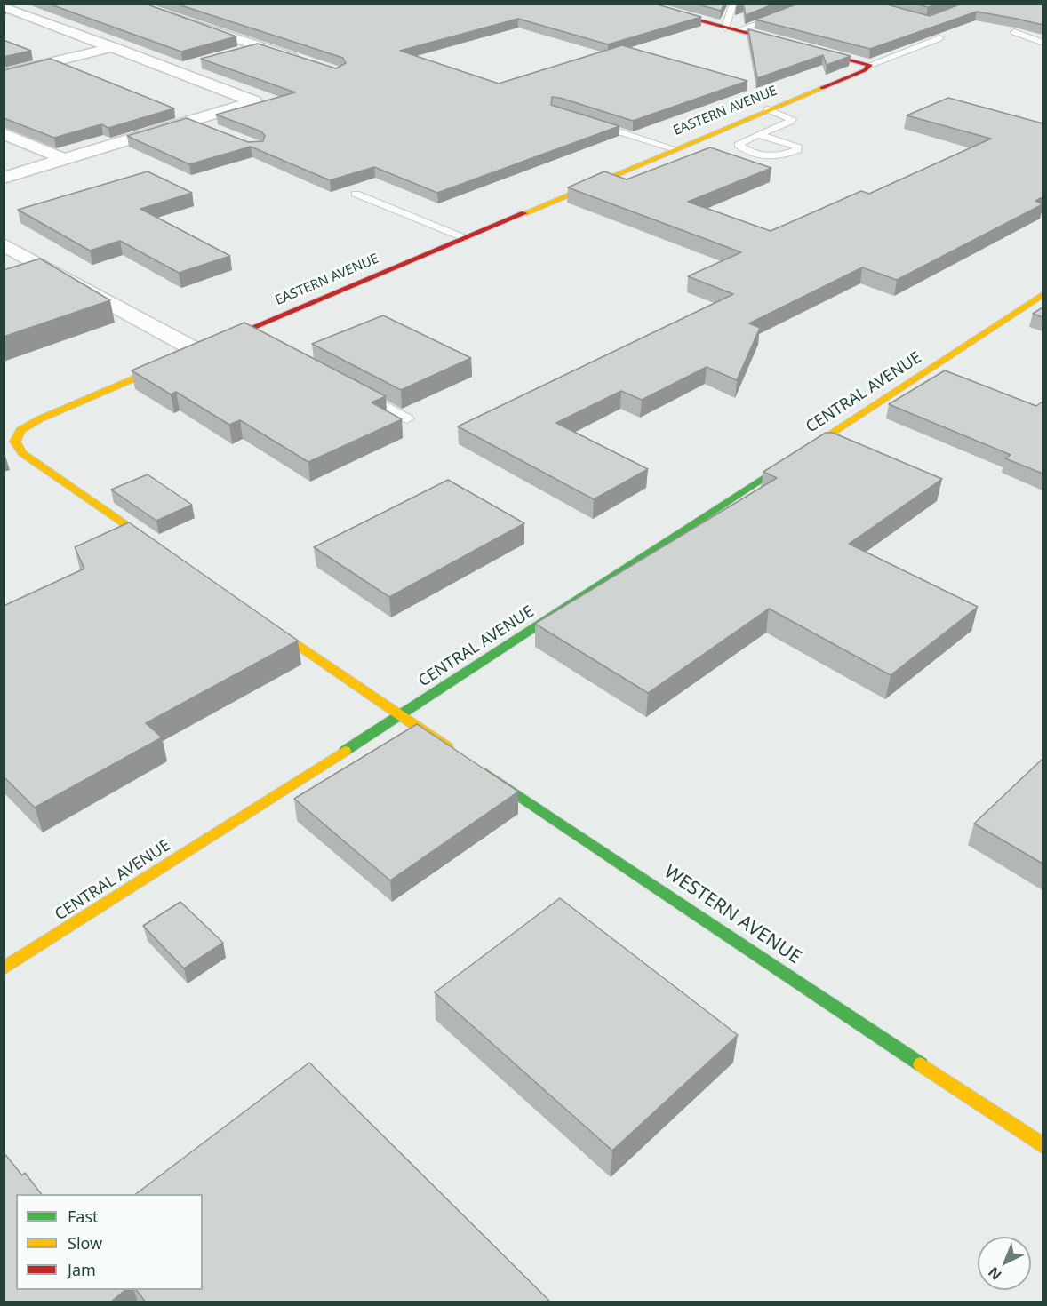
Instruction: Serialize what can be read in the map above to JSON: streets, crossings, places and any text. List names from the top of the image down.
{
  "streets": {
    "street": ["EASTERN AVENUE", "CENTRAL AVENUE", "WESTERN AVENUE"]
  },
  "crossings": [
    ["CENTRAL AVENUE", "WESTERN AVENUE"]
  ],
  "legend": ["Fast", "Slow", "Jam"],
  "north": "bottom left"
}
